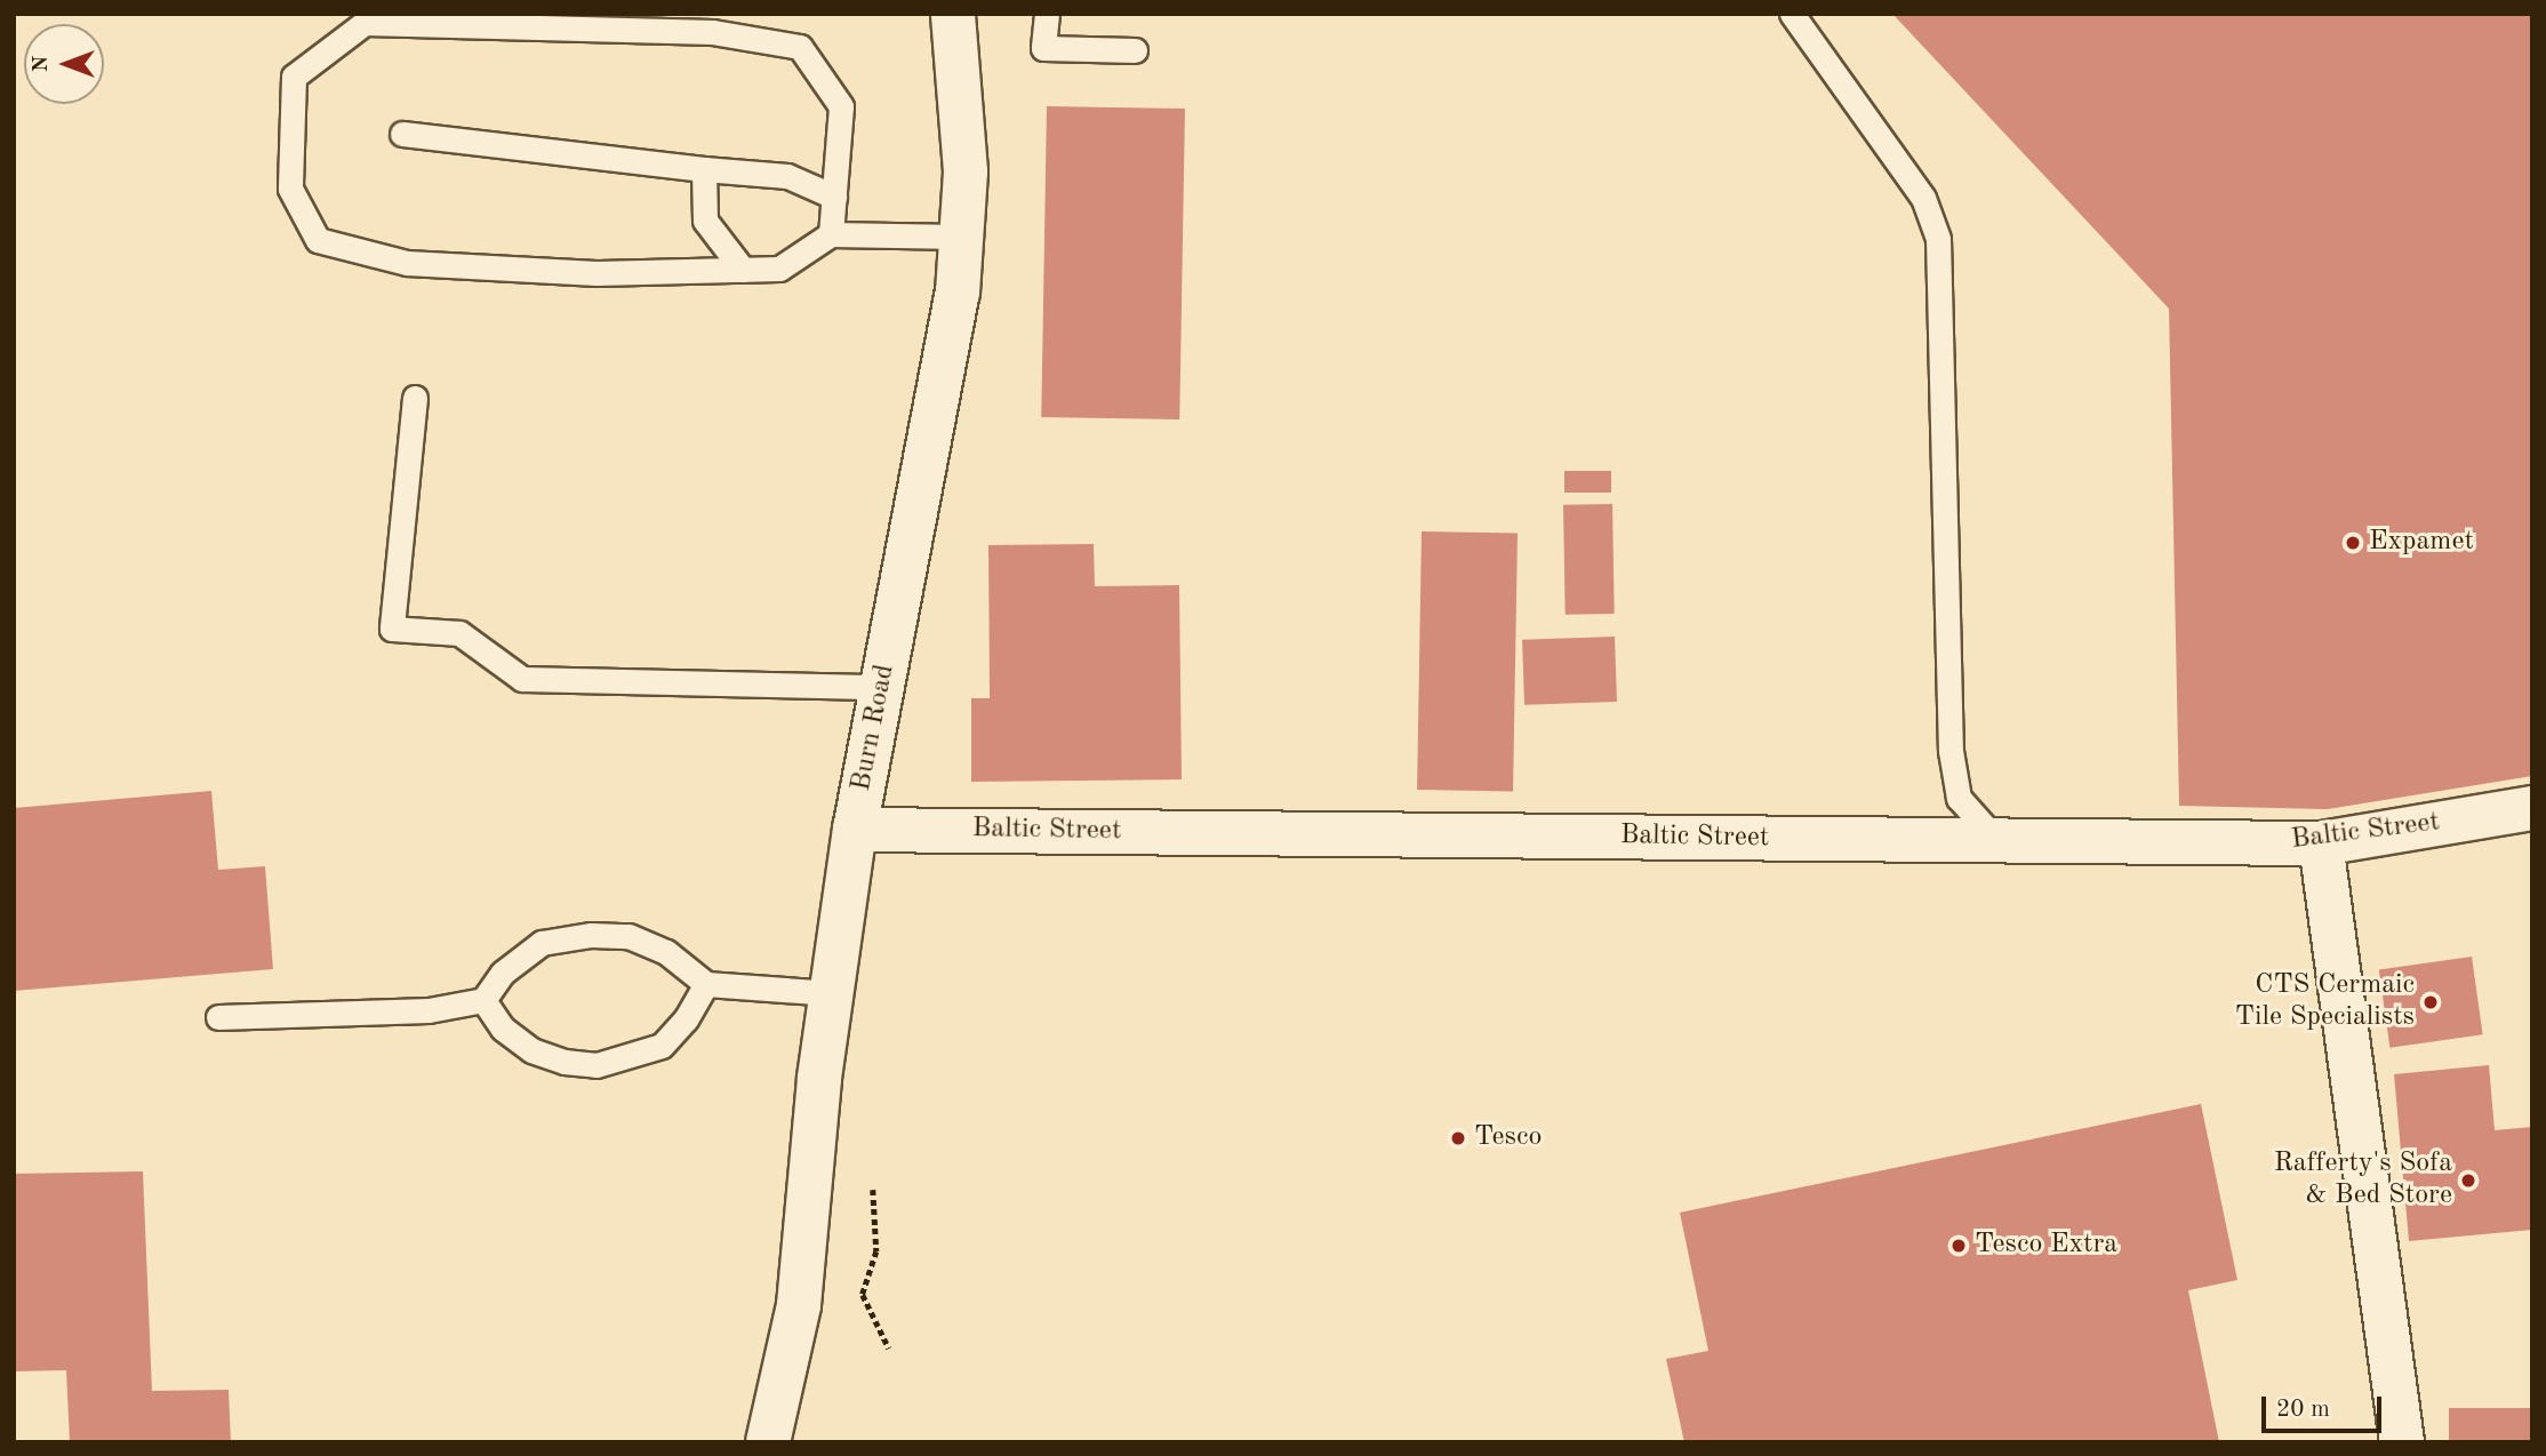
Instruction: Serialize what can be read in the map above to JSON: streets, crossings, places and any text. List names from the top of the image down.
{
  "streets": {
    "street": ["Burn Road", "Baltic Street"]
  },
  "crossings": [
    ["Burn Road", "Baltic Street"]
  ],
  "places": [
    "Expamet",
    "CTS Cermaic Tile Specialists",
    "Tesco",
    "Rafferty's Sofa & Bed Store",
    "Tesco Extra"
  ],
  "scale_bar": "20 m",
  "north": "left"
}
